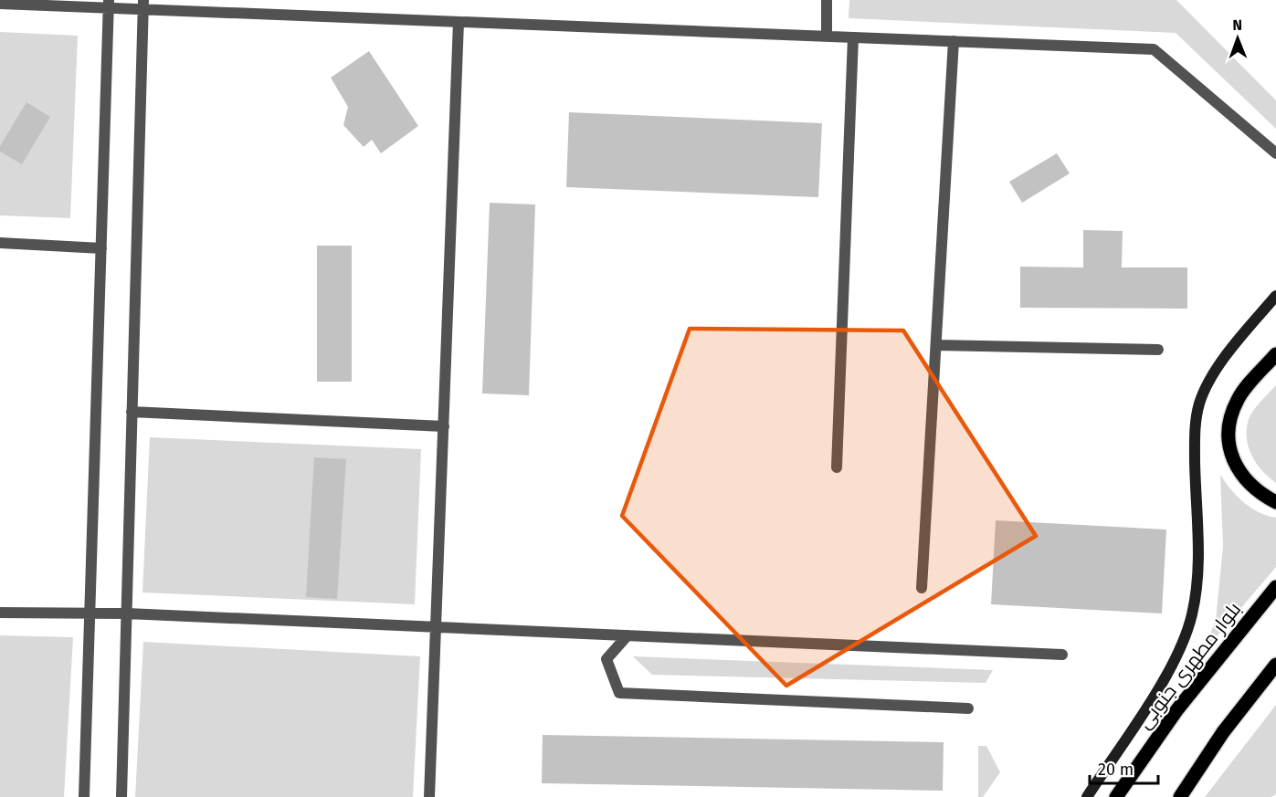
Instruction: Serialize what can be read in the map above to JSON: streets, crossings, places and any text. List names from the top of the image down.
{
  "streets": {
    "main road": ["بلوار مطهری جنوبی"]
  },
  "scale_bar": "20 m",
  "north": "top"
}
